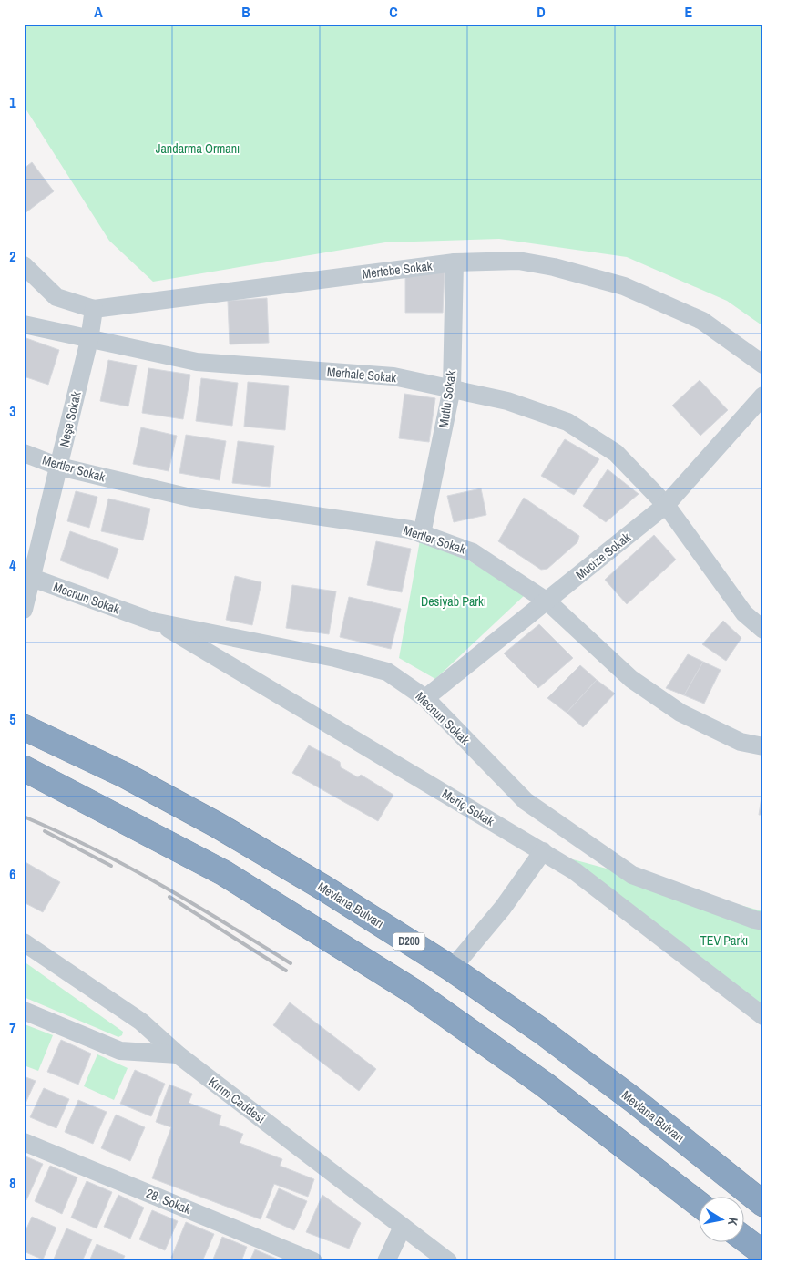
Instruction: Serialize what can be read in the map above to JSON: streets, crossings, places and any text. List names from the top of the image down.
{
  "streets": {
    "highway": ["Mevlana Bulvarı", "D200"],
    "street": [
      "Mertebe Sokak",
      "Merhale Sokak",
      "Mutlu Sokak",
      "Neşe Sokak",
      "Mertler Sokak",
      "Mucize Sokak",
      "Mecnun Sokak",
      "Meriç Sokak",
      "Kırım Caddesi",
      "28. Sokak"
    ]
  },
  "crossings": [
    ["Mertebe Sokak", "Mutlu Sokak"],
    ["Mertebe Sokak", "Neşe Sokak"],
    ["Merhale Sokak", "Mutlu Sokak"],
    ["Merhale Sokak", "Neşe Sokak"],
    ["Merhale Sokak", "Mucize Sokak"],
    ["Mutlu Sokak", "Mertler Sokak"],
    ["Neşe Sokak", "Mertler Sokak"],
    ["Neşe Sokak", "Mecnun Sokak"],
    ["Mertler Sokak", "Mucize Sokak"],
    ["Mucize Sokak", "Mecnun Sokak"],
    ["Mecnun Sokak", "Meriç Sokak"]
  ],
  "parks": ["Jandarma Ormanı", "Desiyab Parkı", "TEV Parkı"],
  "north": "right",
  "grid": {
    "columns": [
      "A",
      "B",
      "C",
      "D",
      "E"
    ],
    "rows": [
      "1",
      "2",
      "3",
      "4",
      "5",
      "6",
      "7",
      "8"
    ]
  }
}
